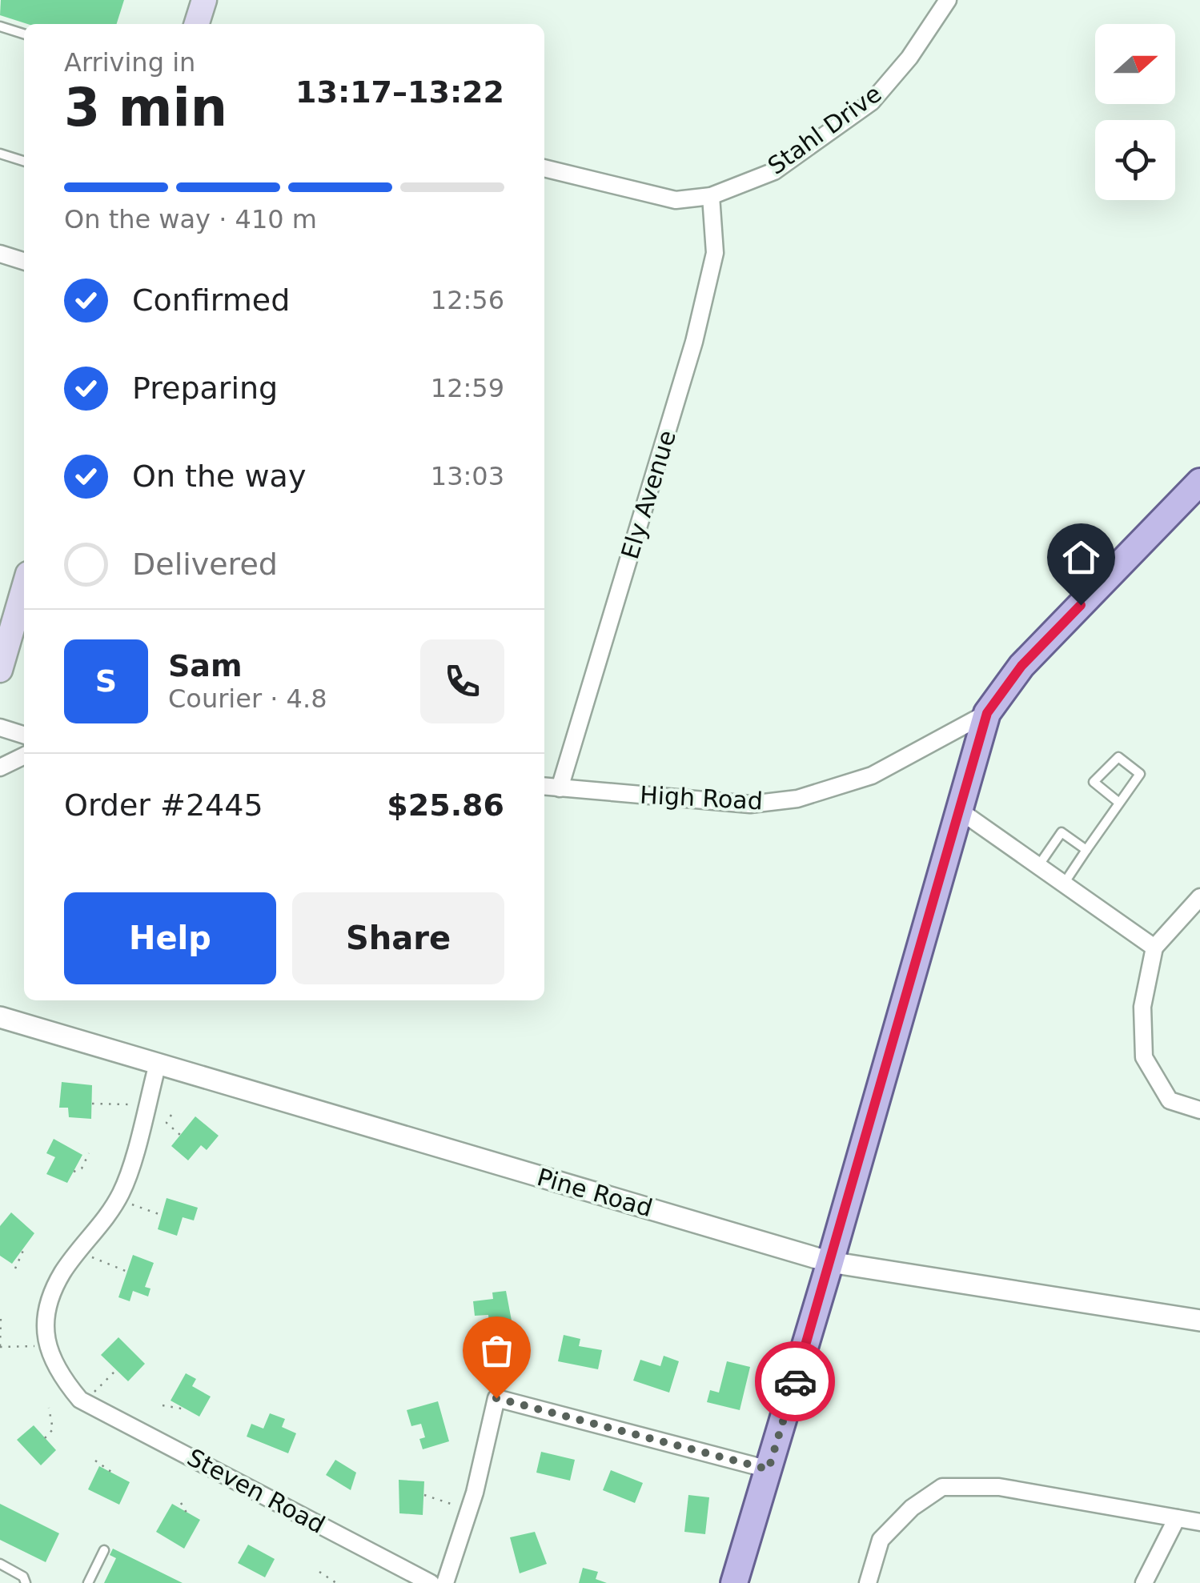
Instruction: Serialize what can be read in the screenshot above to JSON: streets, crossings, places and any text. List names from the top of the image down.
{
  "streets": {
    "street": [
      "Stahl Drive",
      "Ely Avenue",
      "High Road",
      "Pine Road",
      "Steven Road"
    ]
  },
  "crossings": [
    ["Stahl Drive", "Ely Avenue"],
    ["Ely Avenue", "High Road"]
  ],
  "north": "right",
  "page": {
    "heading": ["3 min", "Arriving in", "13:17–13:22"],
    "panel": [
      "Sam",
      "Courier · 4.8",
      "Order #2445",
      "$25.86"
    ],
    "bar": "On the way · 410 m",
    "list": [
      ["Confirmed", "12:56"],
      ["Preparing", "12:59"],
      ["On the way", "13:03"],
      "Delivered"
    ],
    "round": "S",
    "buttons": ["Help", "Share"]
  }
}
